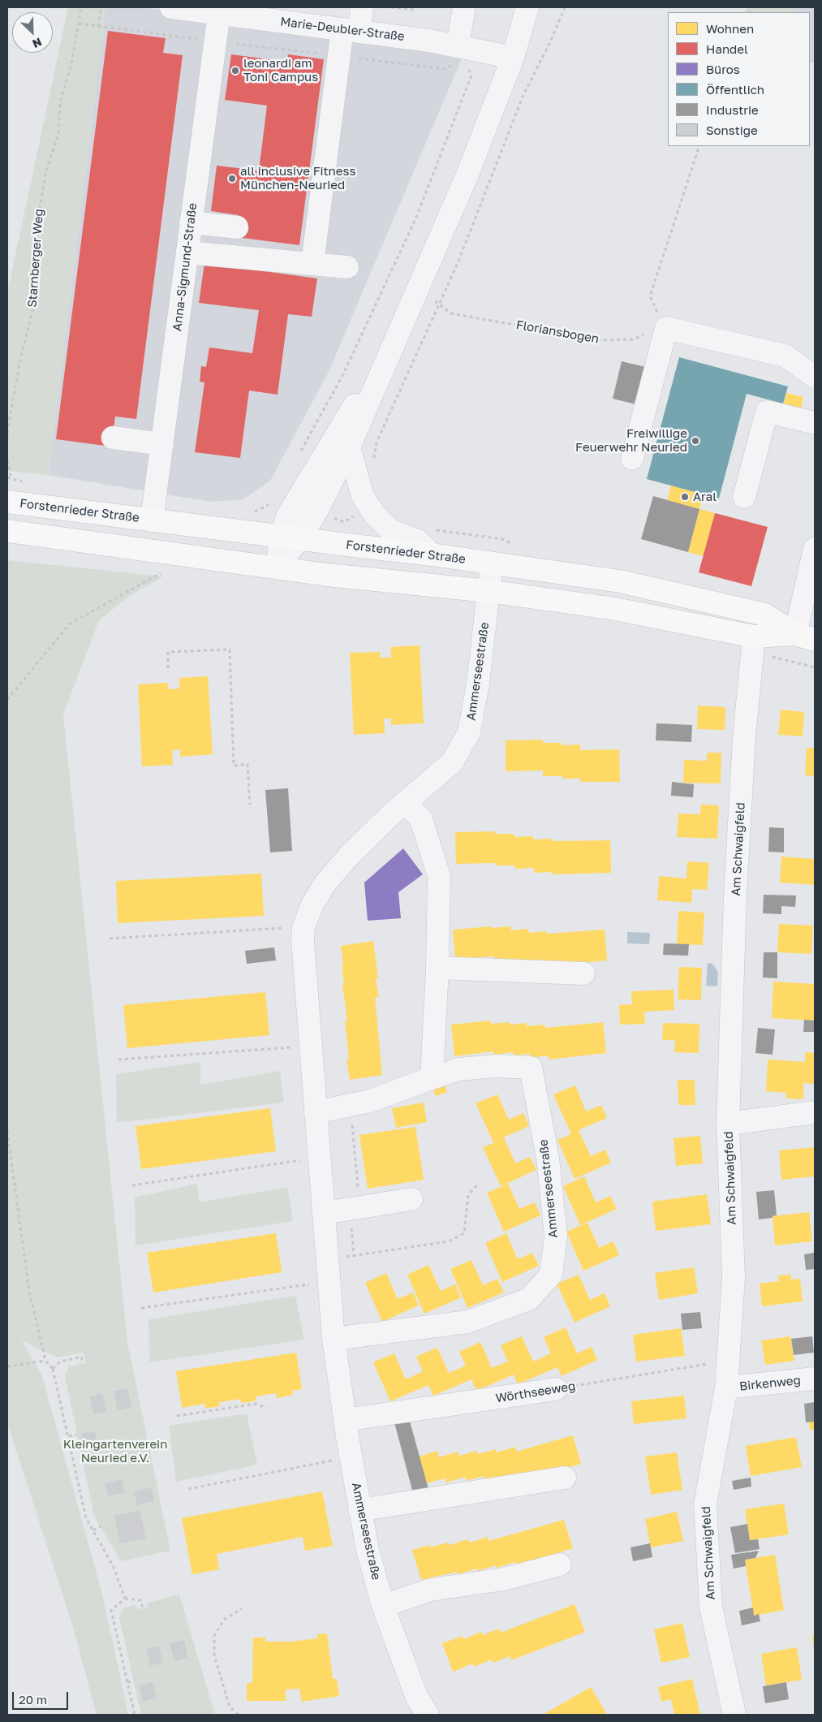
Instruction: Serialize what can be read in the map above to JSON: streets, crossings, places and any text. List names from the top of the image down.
{
  "streets": {
    "main road": ["Forstenrieder Straße"],
    "street": [
      "Marie-Deubler-Straße",
      "Anna-Sigmund-Straße",
      "Ammerseestraße",
      "Am Schwaigfeld",
      "Birkenweg",
      "Wörthseeweg"
    ],
    "path": ["Starnberger Weg", "Floriansbogen"]
  },
  "crossings": [
    ["Marie-Deubler-Straße", "Anna-Sigmund-Straße"],
    ["Anna-Sigmund-Straße", "Forstenrieder Straße"],
    ["Forstenrieder Straße", "Ammerseestraße"],
    ["Ammerseestraße", "Wörthseeweg"],
    ["Am Schwaigfeld", "Birkenweg"],
    ["Am Schwaigfeld", "Wörthseeweg"]
  ],
  "parks": ["Kleingartenverein Neuried e.V."],
  "places": [
    "leonardi am Toni Campus",
    "all inclusive Fitness München-Neuried",
    "Freiwillige Feuerwehr Neuried",
    "Aral"
  ],
  "legend": [
    "Wohnen",
    "Handel",
    "Büros",
    "Öffentlich",
    "Industrie",
    "Sonstige"
  ],
  "scale_bar": "20 m",
  "north": "bottom right"
}
